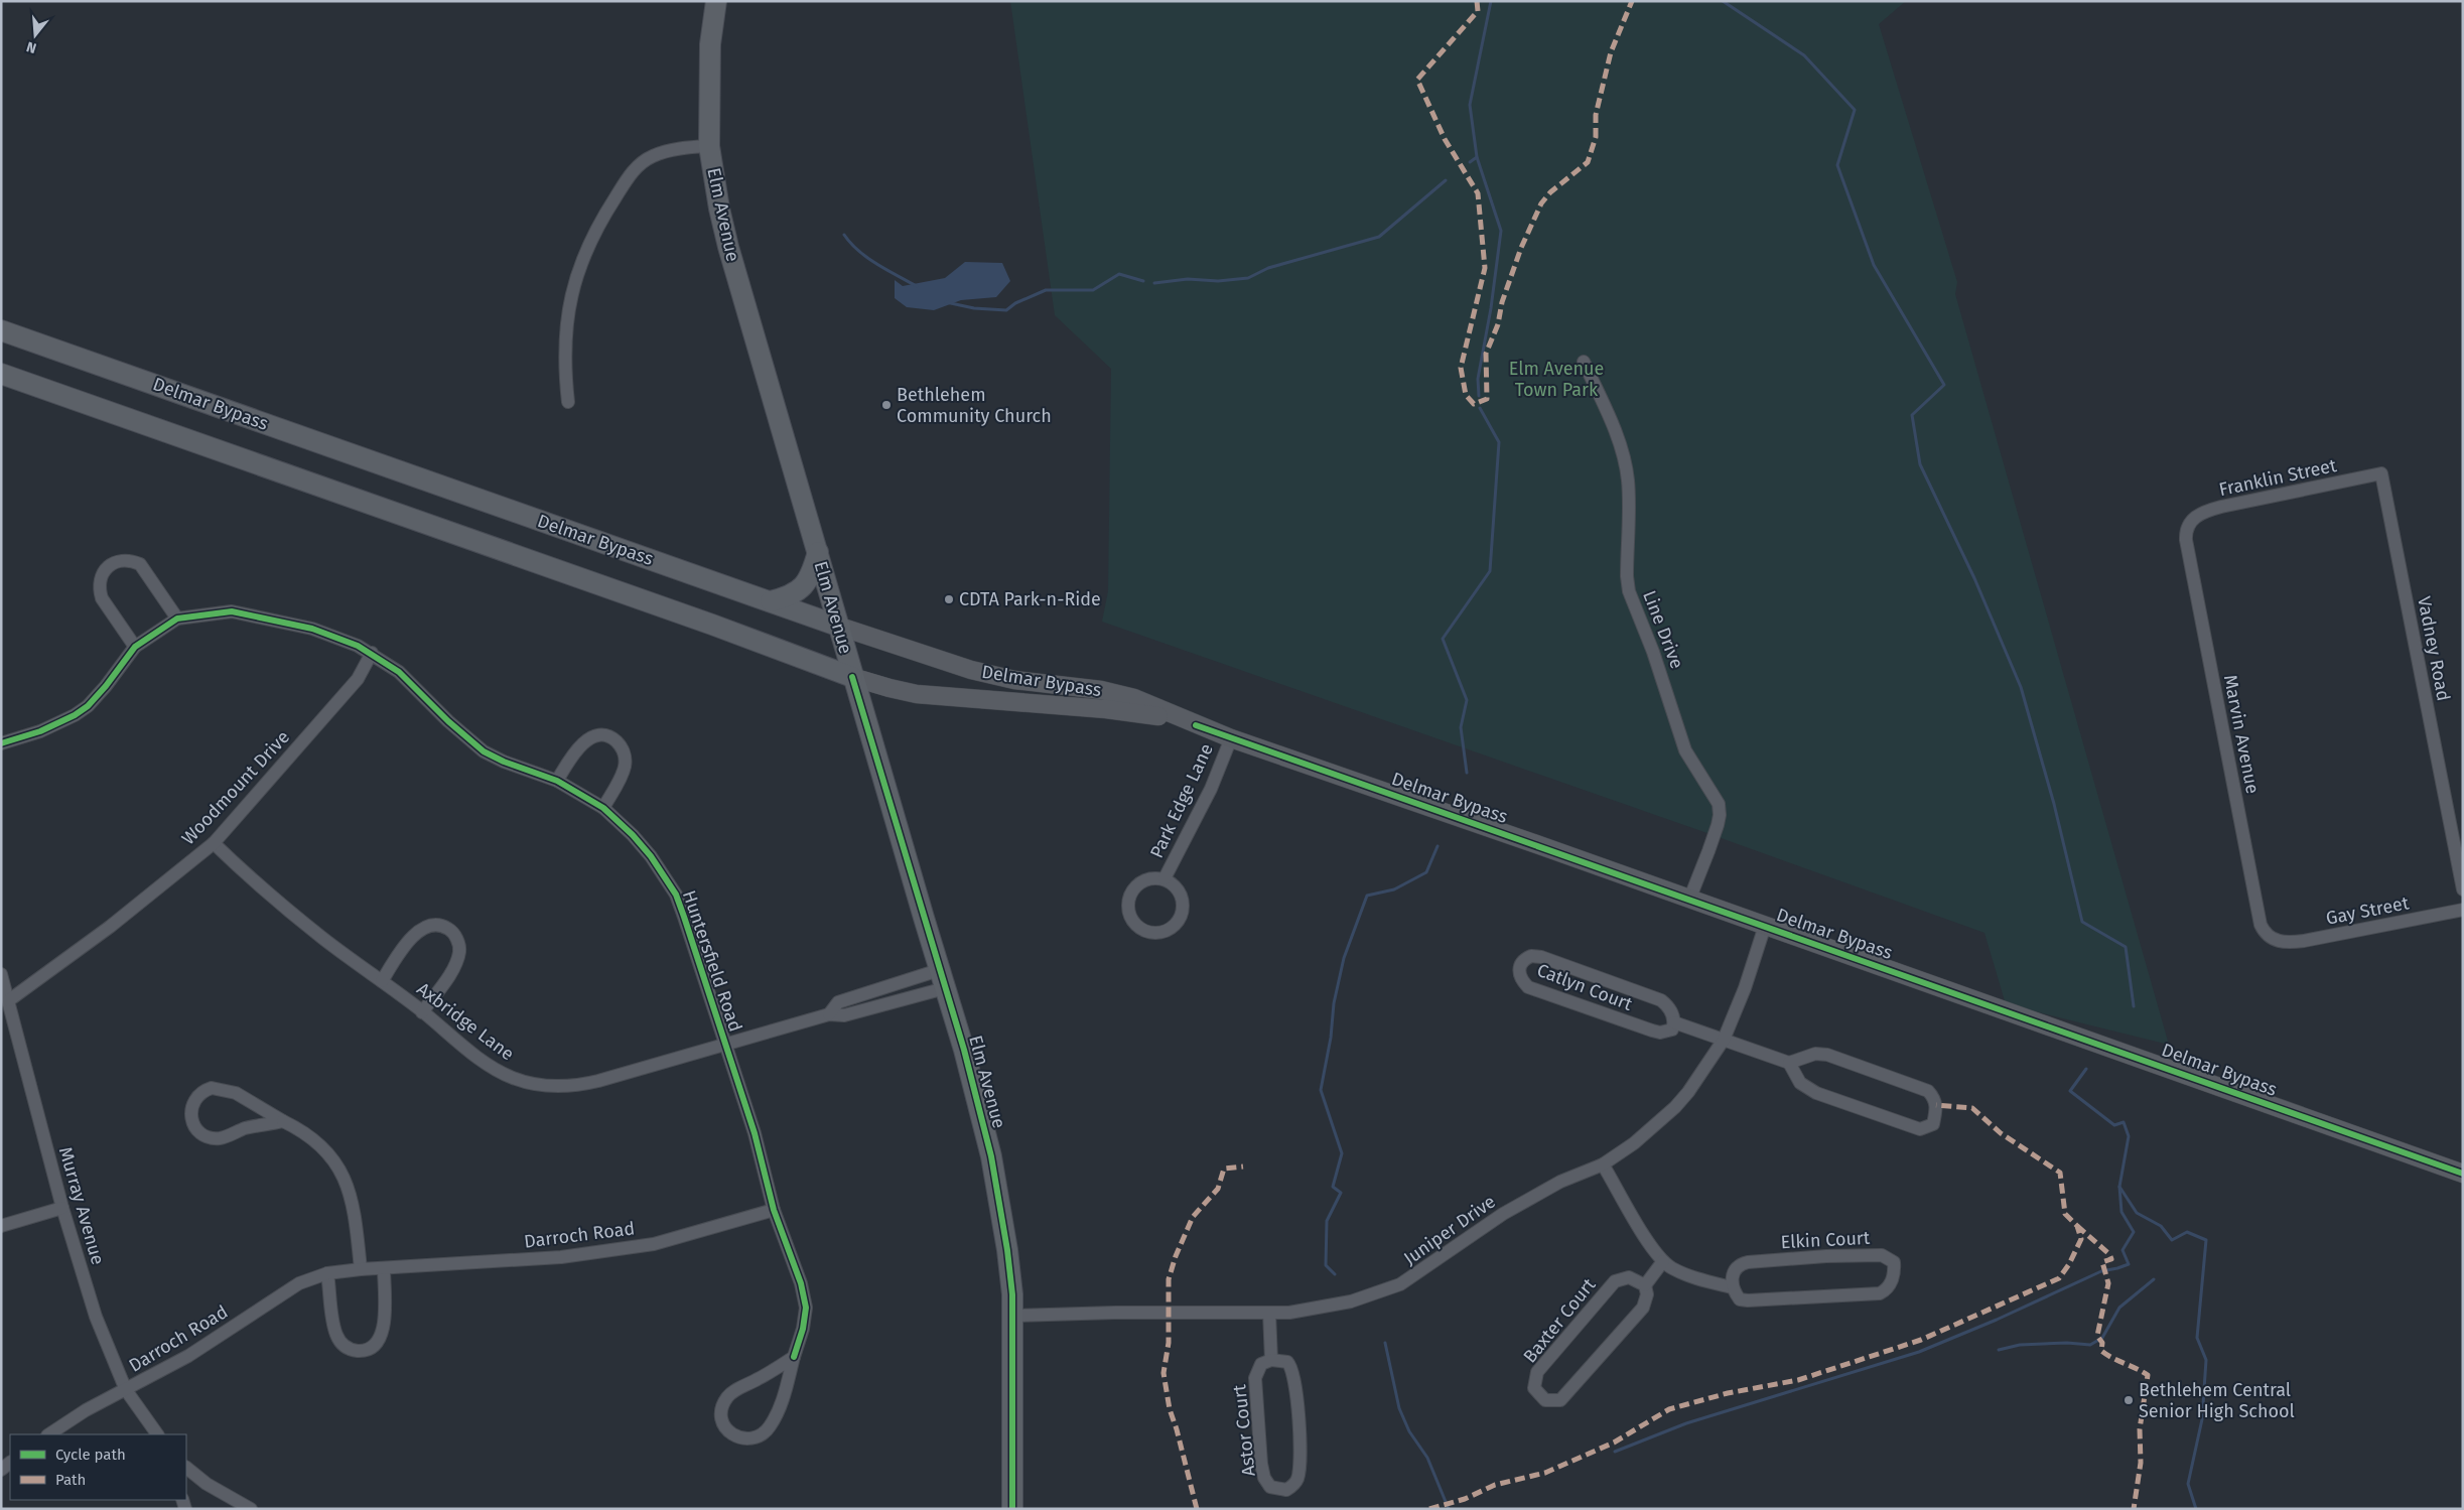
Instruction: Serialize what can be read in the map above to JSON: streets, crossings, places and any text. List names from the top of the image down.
{
  "streets": {
    "main road": ["Elm Avenue", "Delmar Bypass"],
    "street": [
      "Franklin Street",
      "Line Drive",
      "Vadney Road",
      "Marvin Avenue",
      "Woodmount Drive",
      "Park Edge Lane",
      "Gay Street",
      "Huntersfield Road",
      "Catlyn Court",
      "Axbridge Lane",
      "Murray Avenue",
      "Juniper Drive",
      "Darroch Road",
      "Elkin Court",
      "Baxter Court",
      "Astor Court"
    ]
  },
  "crossings": [
    ["Elm Avenue", "Delmar Bypass"],
    ["Elm Avenue", "Axbridge Lane"],
    ["Elm Avenue", "Juniper Drive"],
    ["Delmar Bypass", "Line Drive"],
    ["Delmar Bypass", "Park Edge Lane"],
    ["Delmar Bypass", "Juniper Drive"],
    ["Franklin Street", "Vadney Road"],
    ["Franklin Street", "Marvin Avenue"],
    ["Marvin Avenue", "Gay Street"],
    ["Woodmount Drive", "Huntersfield Road"],
    ["Woodmount Drive", "Axbridge Lane"],
    ["Woodmount Drive", "Murray Avenue"],
    ["Huntersfield Road", "Axbridge Lane"],
    ["Huntersfield Road", "Darroch Road"],
    ["Murray Avenue", "Darroch Road"],
    ["Juniper Drive", "Elkin Court"],
    ["Elkin Court", "Baxter Court"]
  ],
  "parks": ["Elm Avenue Town Park"],
  "places": ["Bethlehem Community Church", "CDTA Park-n-Ride", "Bethlehem Central Senior High School"],
  "legend": ["Cycle path", "Path"],
  "north": "bottom"
}
